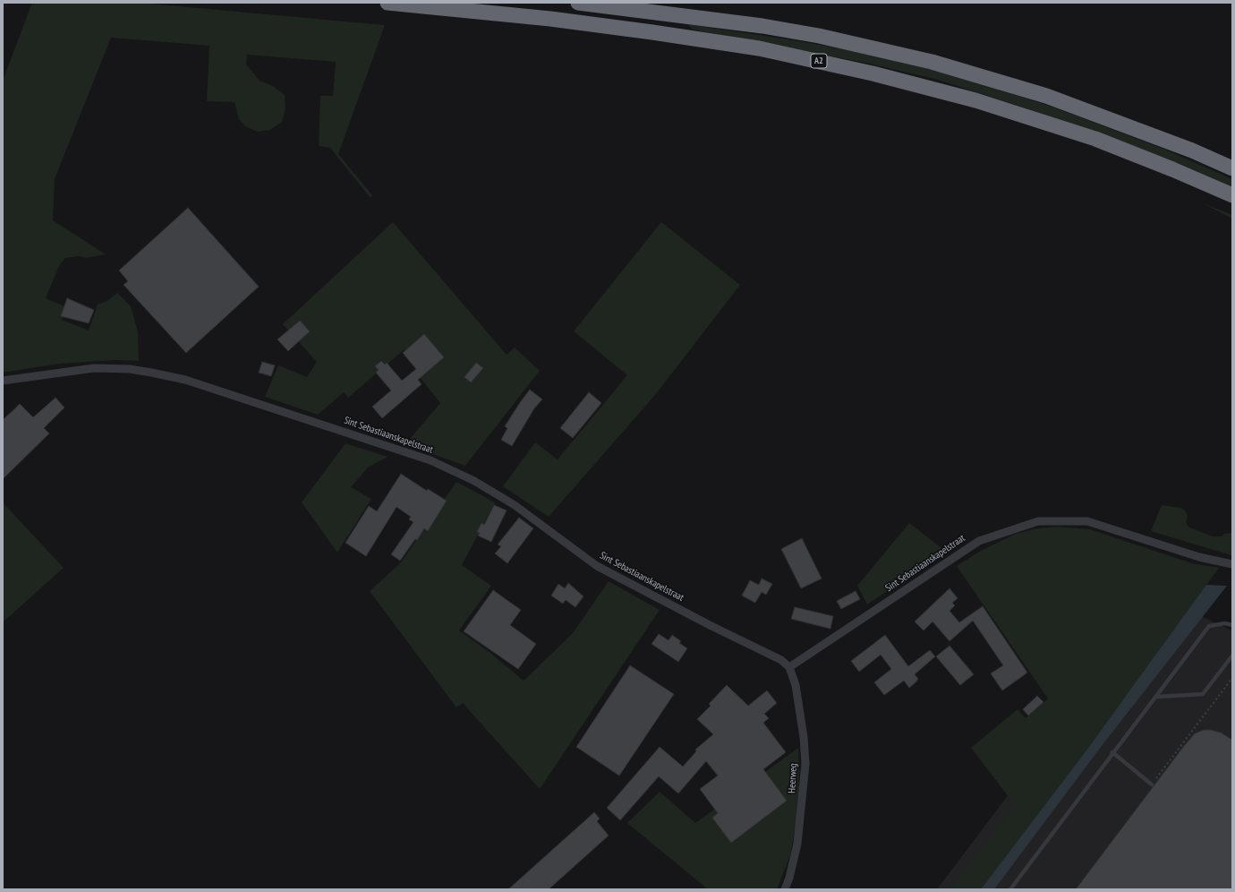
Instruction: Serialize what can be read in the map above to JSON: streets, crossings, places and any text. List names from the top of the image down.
{
  "streets": {
    "highway": ["A2"],
    "street": ["Sint Sebastiaanskapelstraat", "Heerweg"]
  },
  "crossings": [
    ["Sint Sebastiaanskapelstraat", "Heerweg"]
  ]
}
